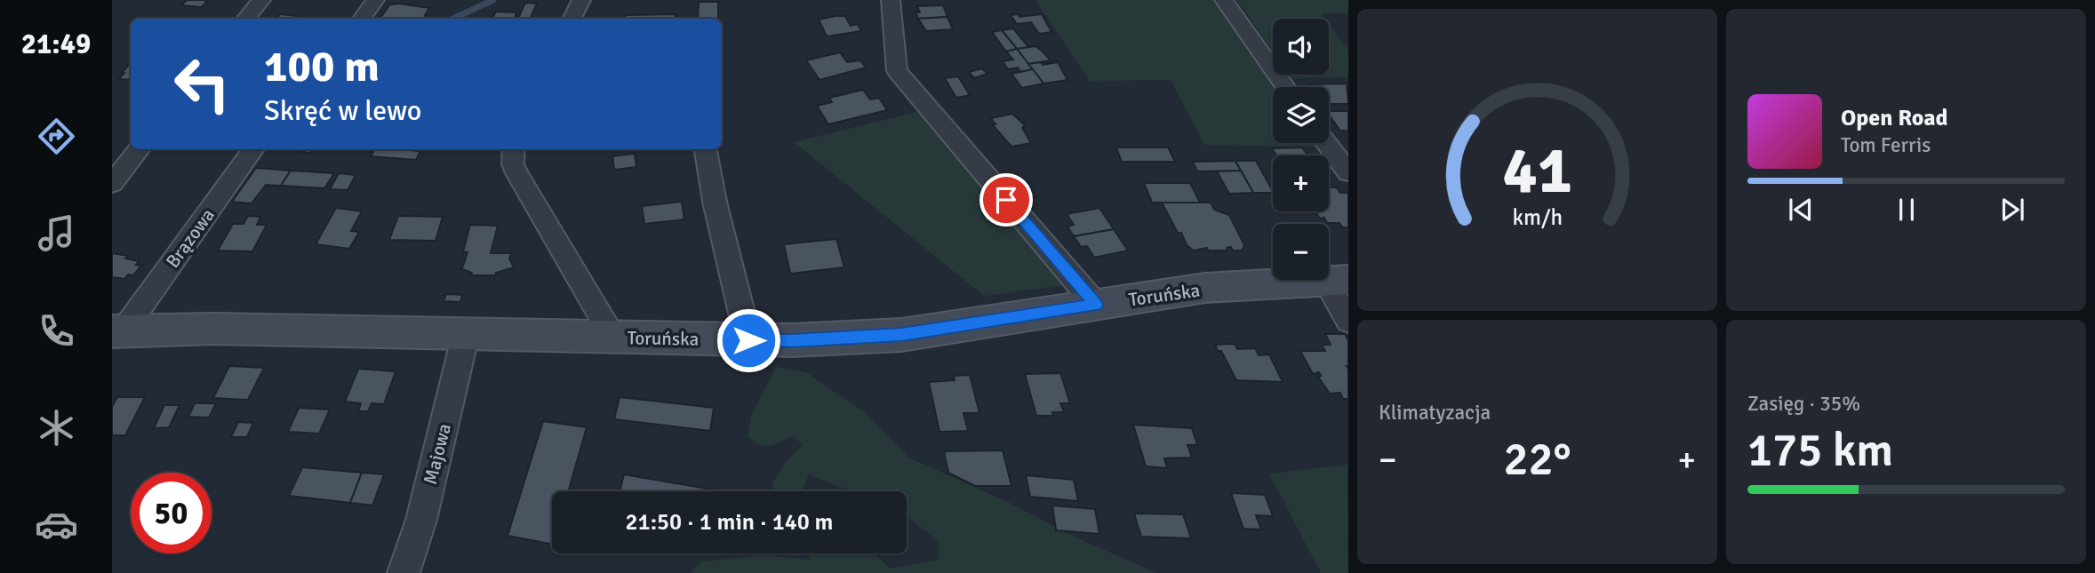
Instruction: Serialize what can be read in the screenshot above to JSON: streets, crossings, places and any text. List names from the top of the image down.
{
  "streets": {
    "main road": ["Toruńska"],
    "street": ["Brązowa", "Majowa"]
  },
  "crossings": [
    ["Brązowa", "Toruńska"],
    ["Toruńska", "Majowa"]
  ],
  "page": {
    "tabs": "21:49",
    "map_buttons": ["+", "−"],
    "turn": ["100 m", "Skręć w lewo"],
    "song": ["Open Road", "Tom Ferris"],
    "tile": [
      "Klimatyzacja",
      ["Zasięg · 35%", "175 km"]
    ],
    "heat": ["−", "22°", "+"],
    "limit": "50",
    "trip": "21:50 · 1 min · 140 m",
    "gauge": ["41", "km/h"]
  }
}
